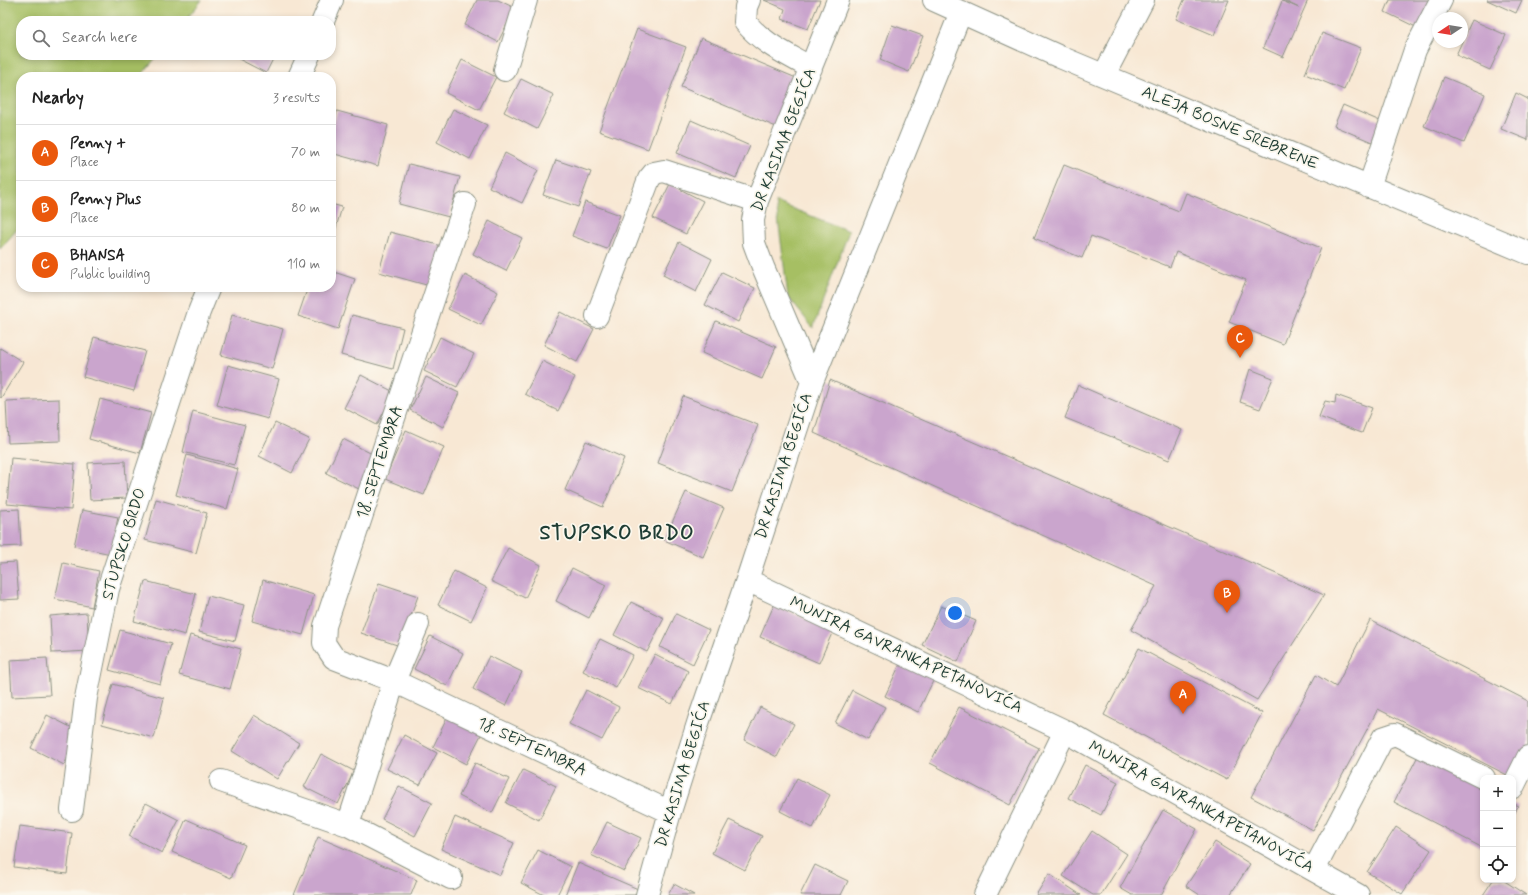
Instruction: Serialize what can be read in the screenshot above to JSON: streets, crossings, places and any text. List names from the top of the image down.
{
  "streets": {
    "street": [
      "ALEJA BOSNE SREBRENE",
      "DR KASIMA BEGIĆA",
      "18. SEPTEMBRA",
      "STUPSKO BRDO",
      "MUNIRA GAVRANKAPETANOVIĆA"
    ]
  },
  "crossings": [
    ["DR KASIMA BEGIĆA", "18. SEPTEMBRA"],
    ["DR KASIMA BEGIĆA", "MUNIRA GAVRANKAPETANOVIĆA"]
  ],
  "districts": ["STUPSKO BRDO"],
  "north": "left",
  "page": {
    "search": "Search here",
    "heading": ["Nearby", "3 results"],
    "list": [
      {
        "mark": "A",
        "name": "Penny +",
        "note": "Place",
        "value": "70 m"
      },
      {
        "mark": "B",
        "name": "Penny Plus",
        "note": "Place",
        "value": "80 m"
      },
      {
        "mark": "C",
        "name": "BHANSA",
        "note": "Public building",
        "value": "110 m"
      }
    ],
    "pins": ["C", "B", "A"],
    "map_buttons": ["+", "−"]
  }
}
